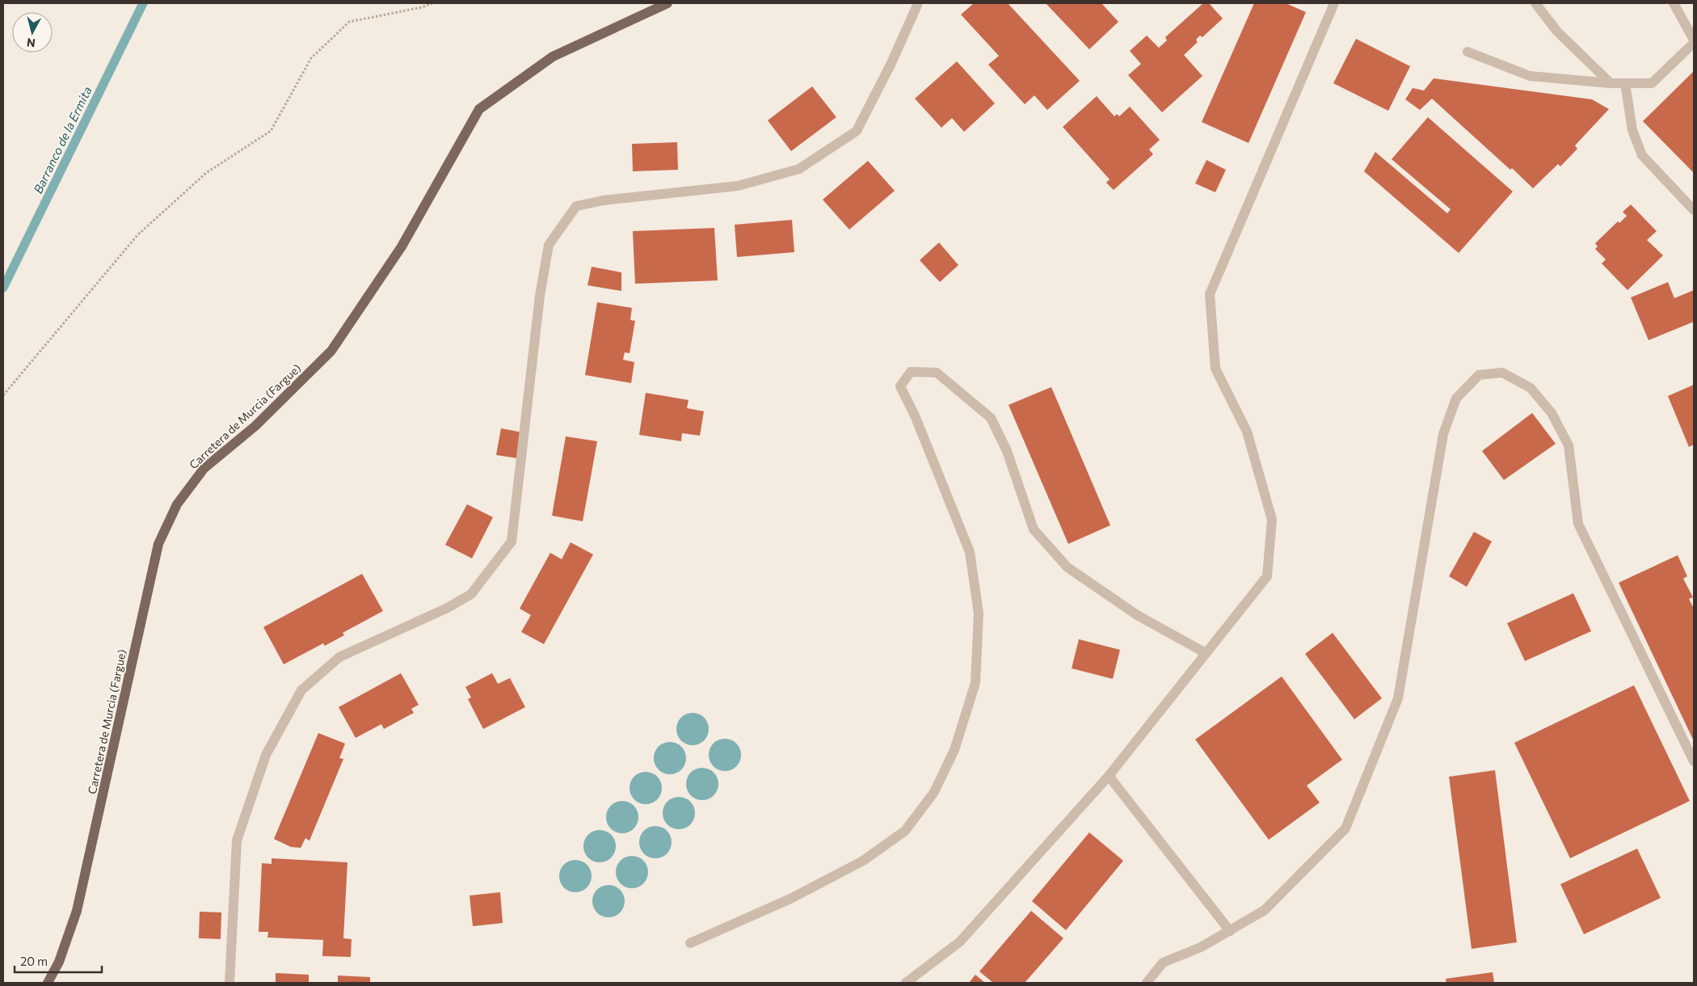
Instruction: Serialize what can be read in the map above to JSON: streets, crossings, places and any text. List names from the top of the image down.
{
  "streets": {
    "main road": ["Carretera de Murcia (Fargue)"]
  },
  "water": ["Barranco de la Ermita"],
  "scale_bar": "20 m",
  "north": "bottom"
}
